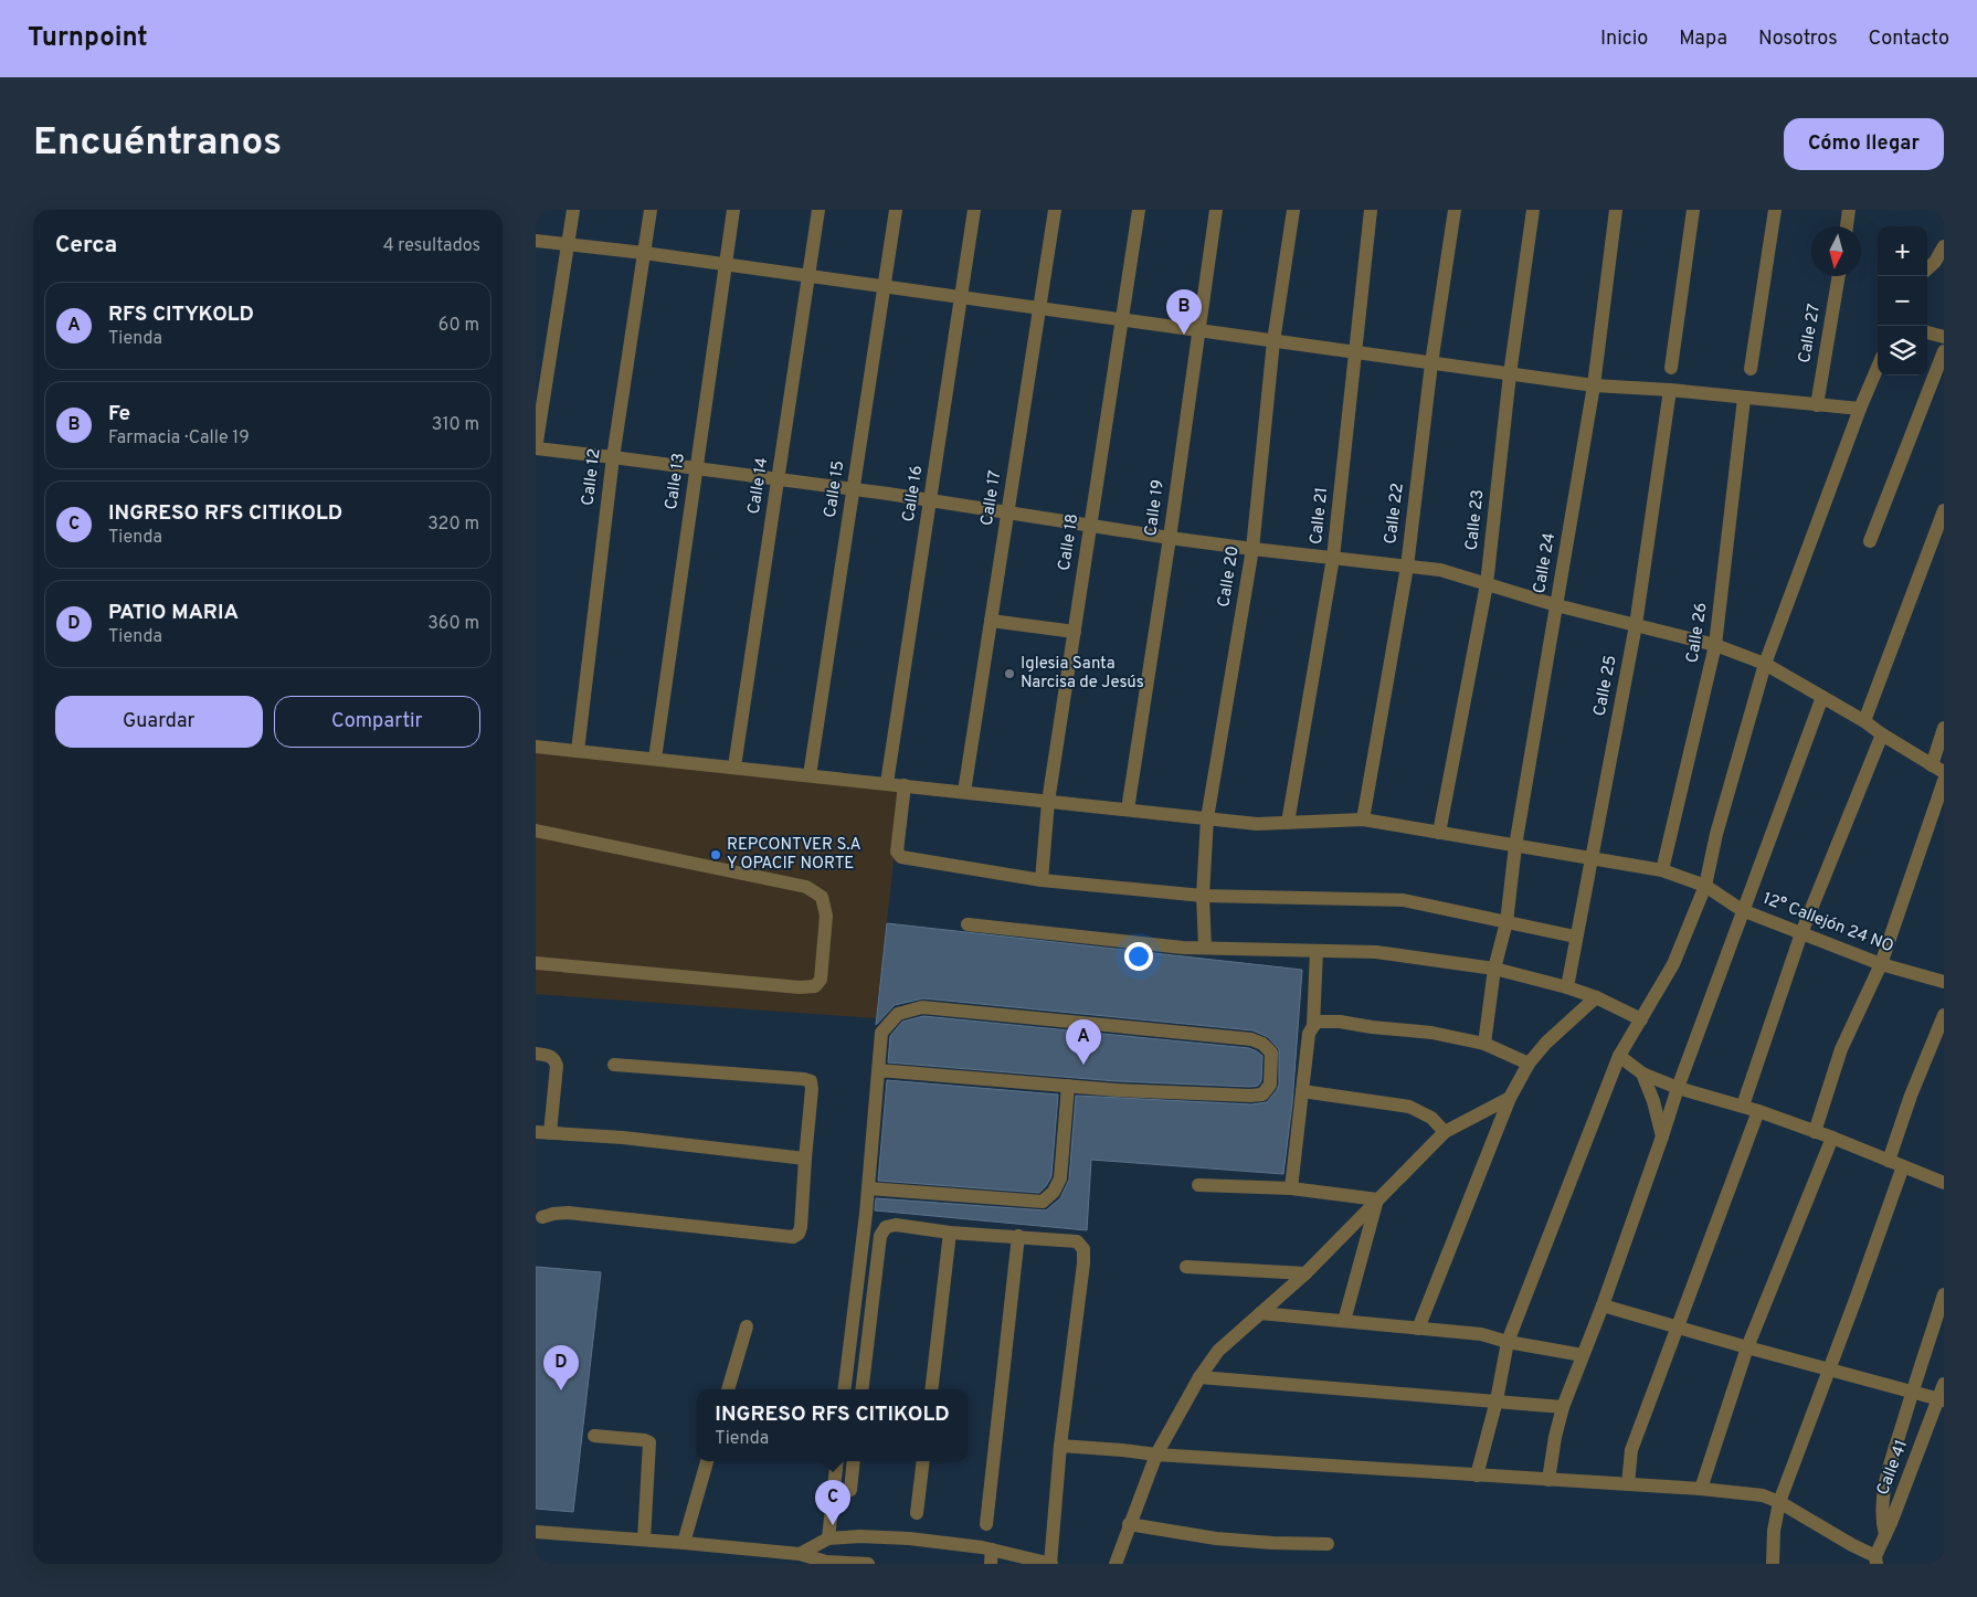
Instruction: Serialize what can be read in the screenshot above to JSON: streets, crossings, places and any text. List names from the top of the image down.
{
  "streets": {
    "street": [
      "Calle 27",
      "Calle 12",
      "Calle 13",
      "Calle 14",
      "Calle 15",
      "Calle 16",
      "Calle 17",
      "Calle 19",
      "Calle 22",
      "Calle 21",
      "Calle 23",
      "Calle 18",
      "Calle 24",
      "Calle 20",
      "Calle 26",
      "Calle 25",
      "12° Callejón 24 NO",
      "Calle 41"
    ]
  },
  "crossings": [
    ["Calle 12", "12° Callejón 24 NO"],
    ["Calle 13", "12° Callejón 24 NO"],
    ["Calle 14", "12° Callejón 24 NO"],
    ["Calle 15", "12° Callejón 24 NO"],
    ["Calle 16", "12° Callejón 24 NO"],
    ["Calle 17", "12° Callejón 24 NO"],
    ["Calle 19", "12° Callejón 24 NO"],
    ["Calle 22", "12° Callejón 24 NO"],
    ["Calle 21", "12° Callejón 24 NO"],
    ["Calle 23", "12° Callejón 24 NO"],
    ["Calle 18", "12° Callejón 24 NO"],
    ["Calle 24", "12° Callejón 24 NO"],
    ["Calle 20", "12° Callejón 24 NO"],
    ["Calle 26", "12° Callejón 24 NO"],
    ["Calle 25", "12° Callejón 24 NO"]
  ],
  "places": ["Iglesia Santa Narcisa de Jesús", "REPCONTVER S.A Y OPACIF NORTE"],
  "north": "bottom",
  "page": {
    "header": "Turnpoint",
    "nav": [
      "Inicio",
      "Mapa",
      "Nosotros",
      "Contacto"
    ],
    "buttons": [
      "Cómo llegar",
      ["Guardar", "Compartir"]
    ],
    "title": "Encuéntranos",
    "heading": ["Cerca", "4 resultados"],
    "map_buttons": ["+", "−"],
    "list": [
      {
        "mark": "A",
        "name": "RFS CITYKOLD",
        "note": "Tienda",
        "value": "60 m"
      },
      {
        "mark": "B",
        "name": "Fe",
        "note": "Farmacia · Calle 19",
        "value": "310 m"
      },
      {
        "mark": "C",
        "name": "INGRESO RFS CITIKOLD",
        "note": "Tienda",
        "value": "320 m"
      },
      {
        "mark": "D",
        "name": "PATIO MARIA",
        "note": "Tienda",
        "value": "360 m"
      }
    ],
    "pins": [
      "B",
      "A",
      "D",
      "C"
    ],
    "popup": ["INGRESO RFS CITIKOLD", "Tienda"]
  }
}
